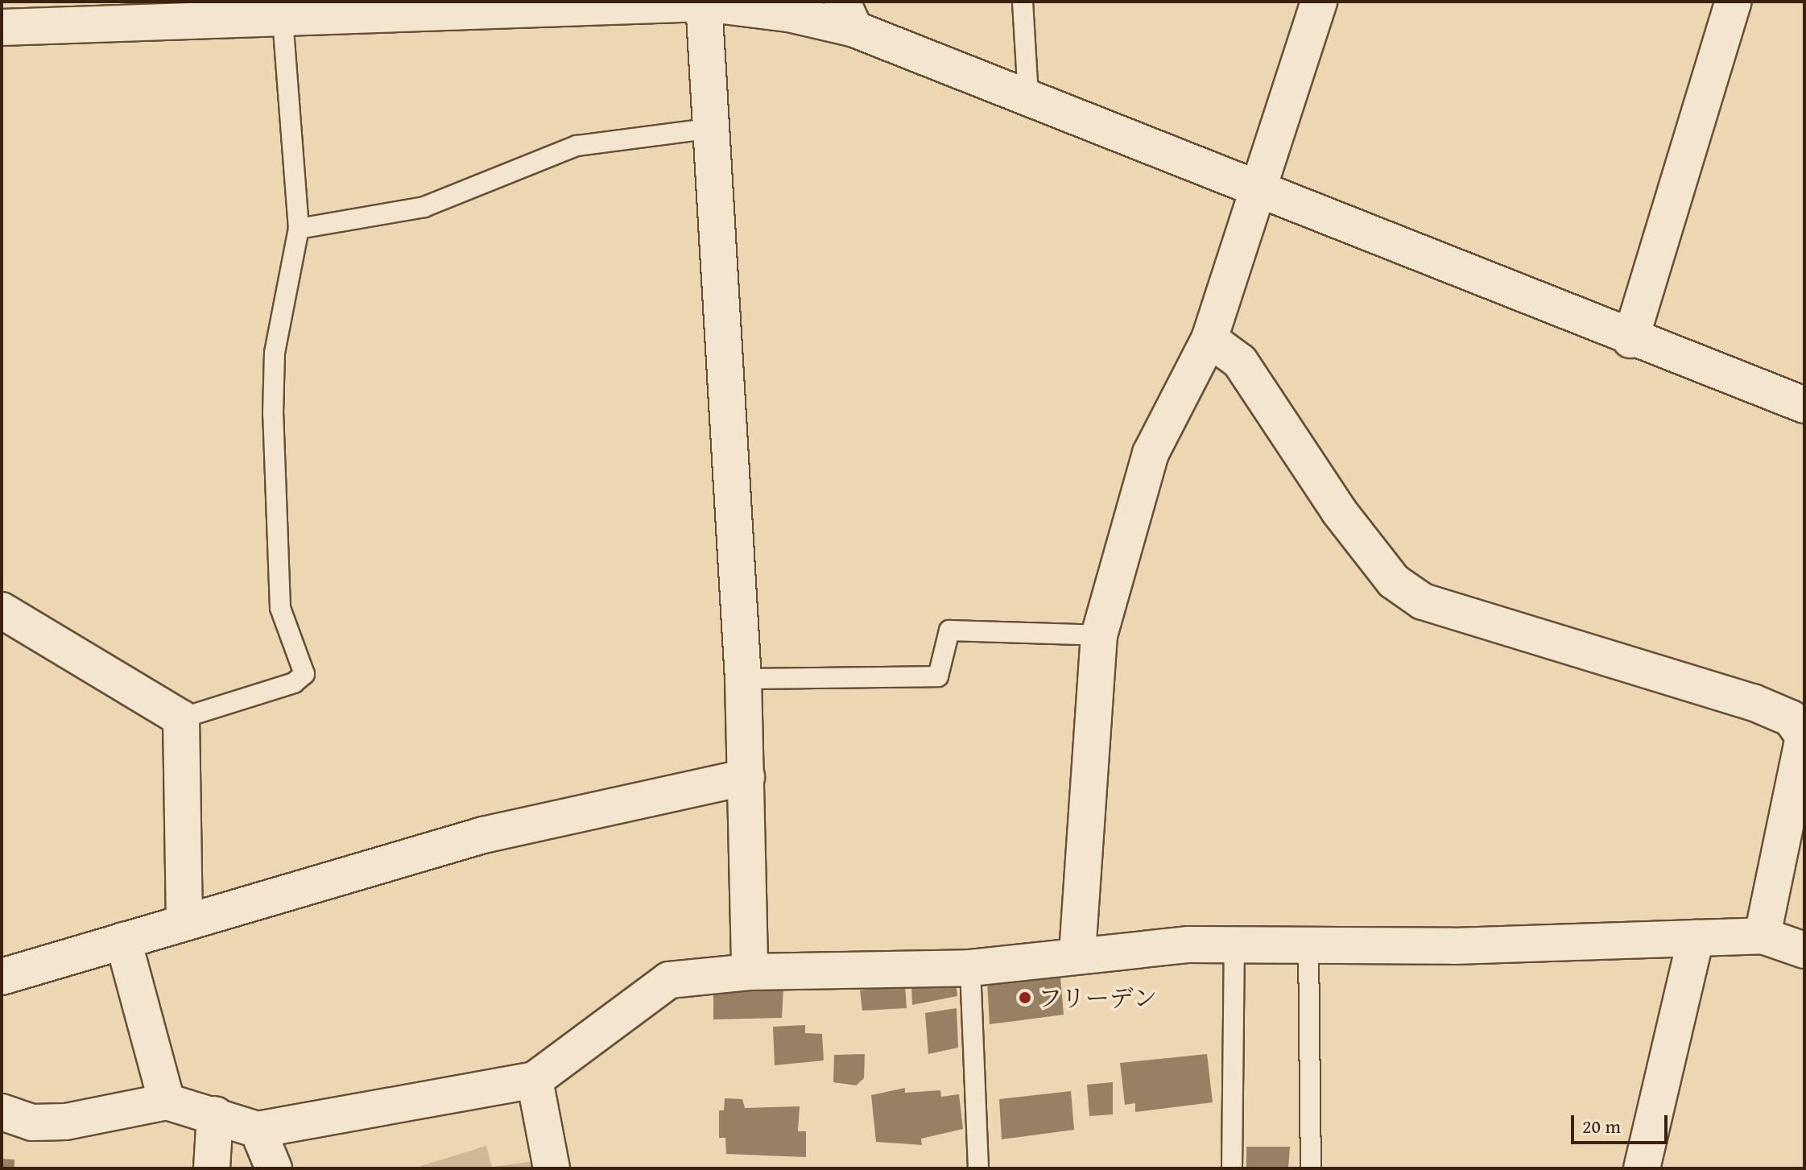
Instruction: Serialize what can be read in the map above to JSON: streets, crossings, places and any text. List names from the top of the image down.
{
  "places": ["フリーデン"],
  "scale_bar": "20 m"
}
